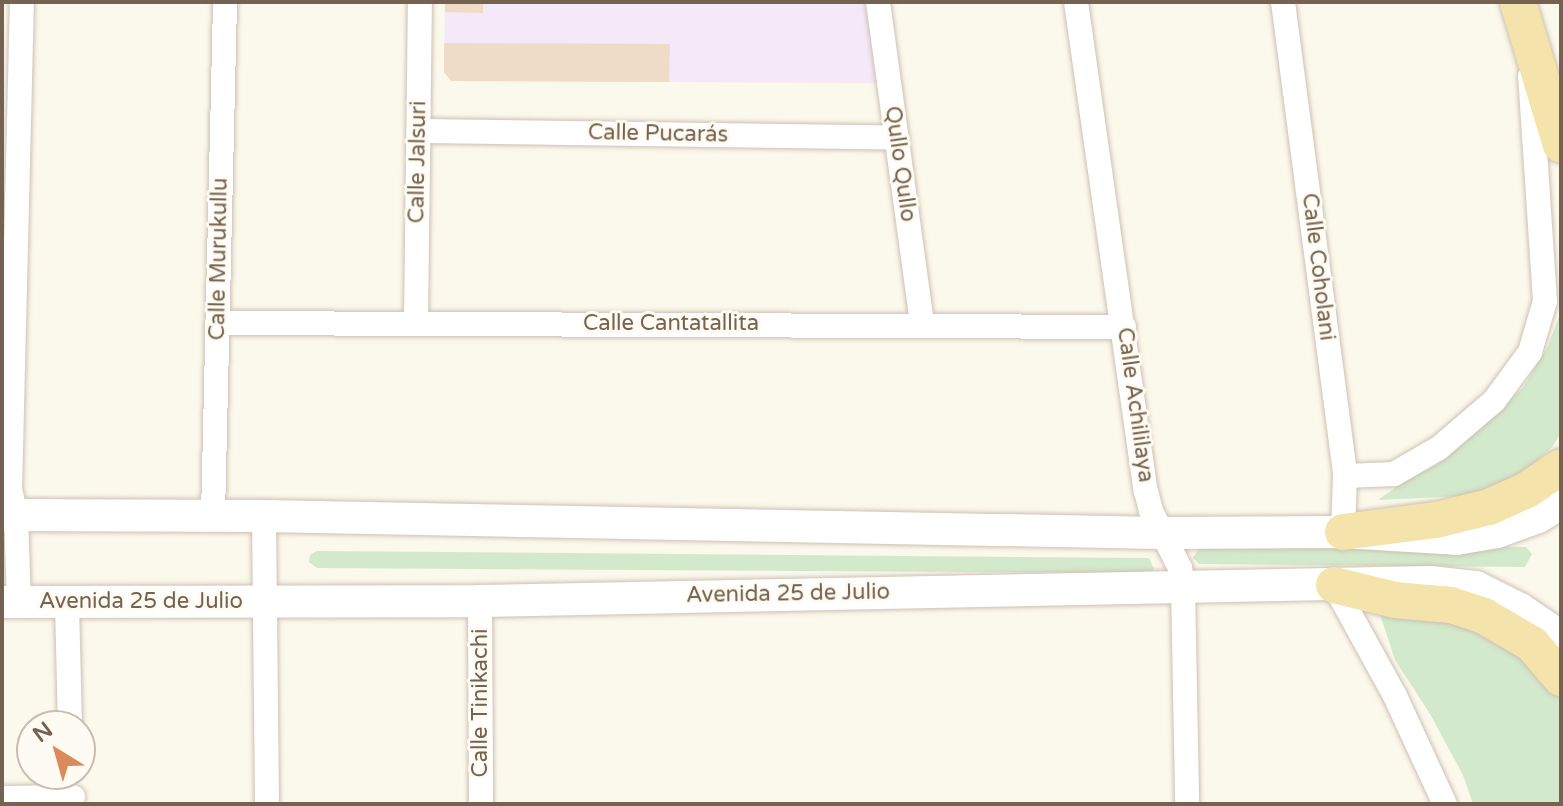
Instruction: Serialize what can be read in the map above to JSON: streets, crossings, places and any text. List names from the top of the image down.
{
  "streets": {
    "main road": ["Avenida 25 de Julio"],
    "street": [
      "Calle Pucarás",
      "Calle Jalsuri",
      "Qullo Qullo",
      "Calle Murukullu",
      "Calle Coholani",
      "Calle Cantatallita",
      "Calle Achililaya",
      "Calle Tinikachi"
    ]
  },
  "crossings": [
    ["Calle Pucarás", "Calle Jalsuri"],
    ["Calle Pucarás", "Qullo Qullo"],
    ["Calle Jalsuri", "Calle Cantatallita"],
    ["Qullo Qullo", "Calle Cantatallita"],
    ["Calle Murukullu", "Calle Cantatallita"],
    ["Calle Cantatallita", "Calle Achililaya"],
    ["Calle Achililaya", "Avenida 25 de Julio"],
    ["Avenida 25 de Julio", "Calle Tinikachi"]
  ],
  "north": "top left"
}
